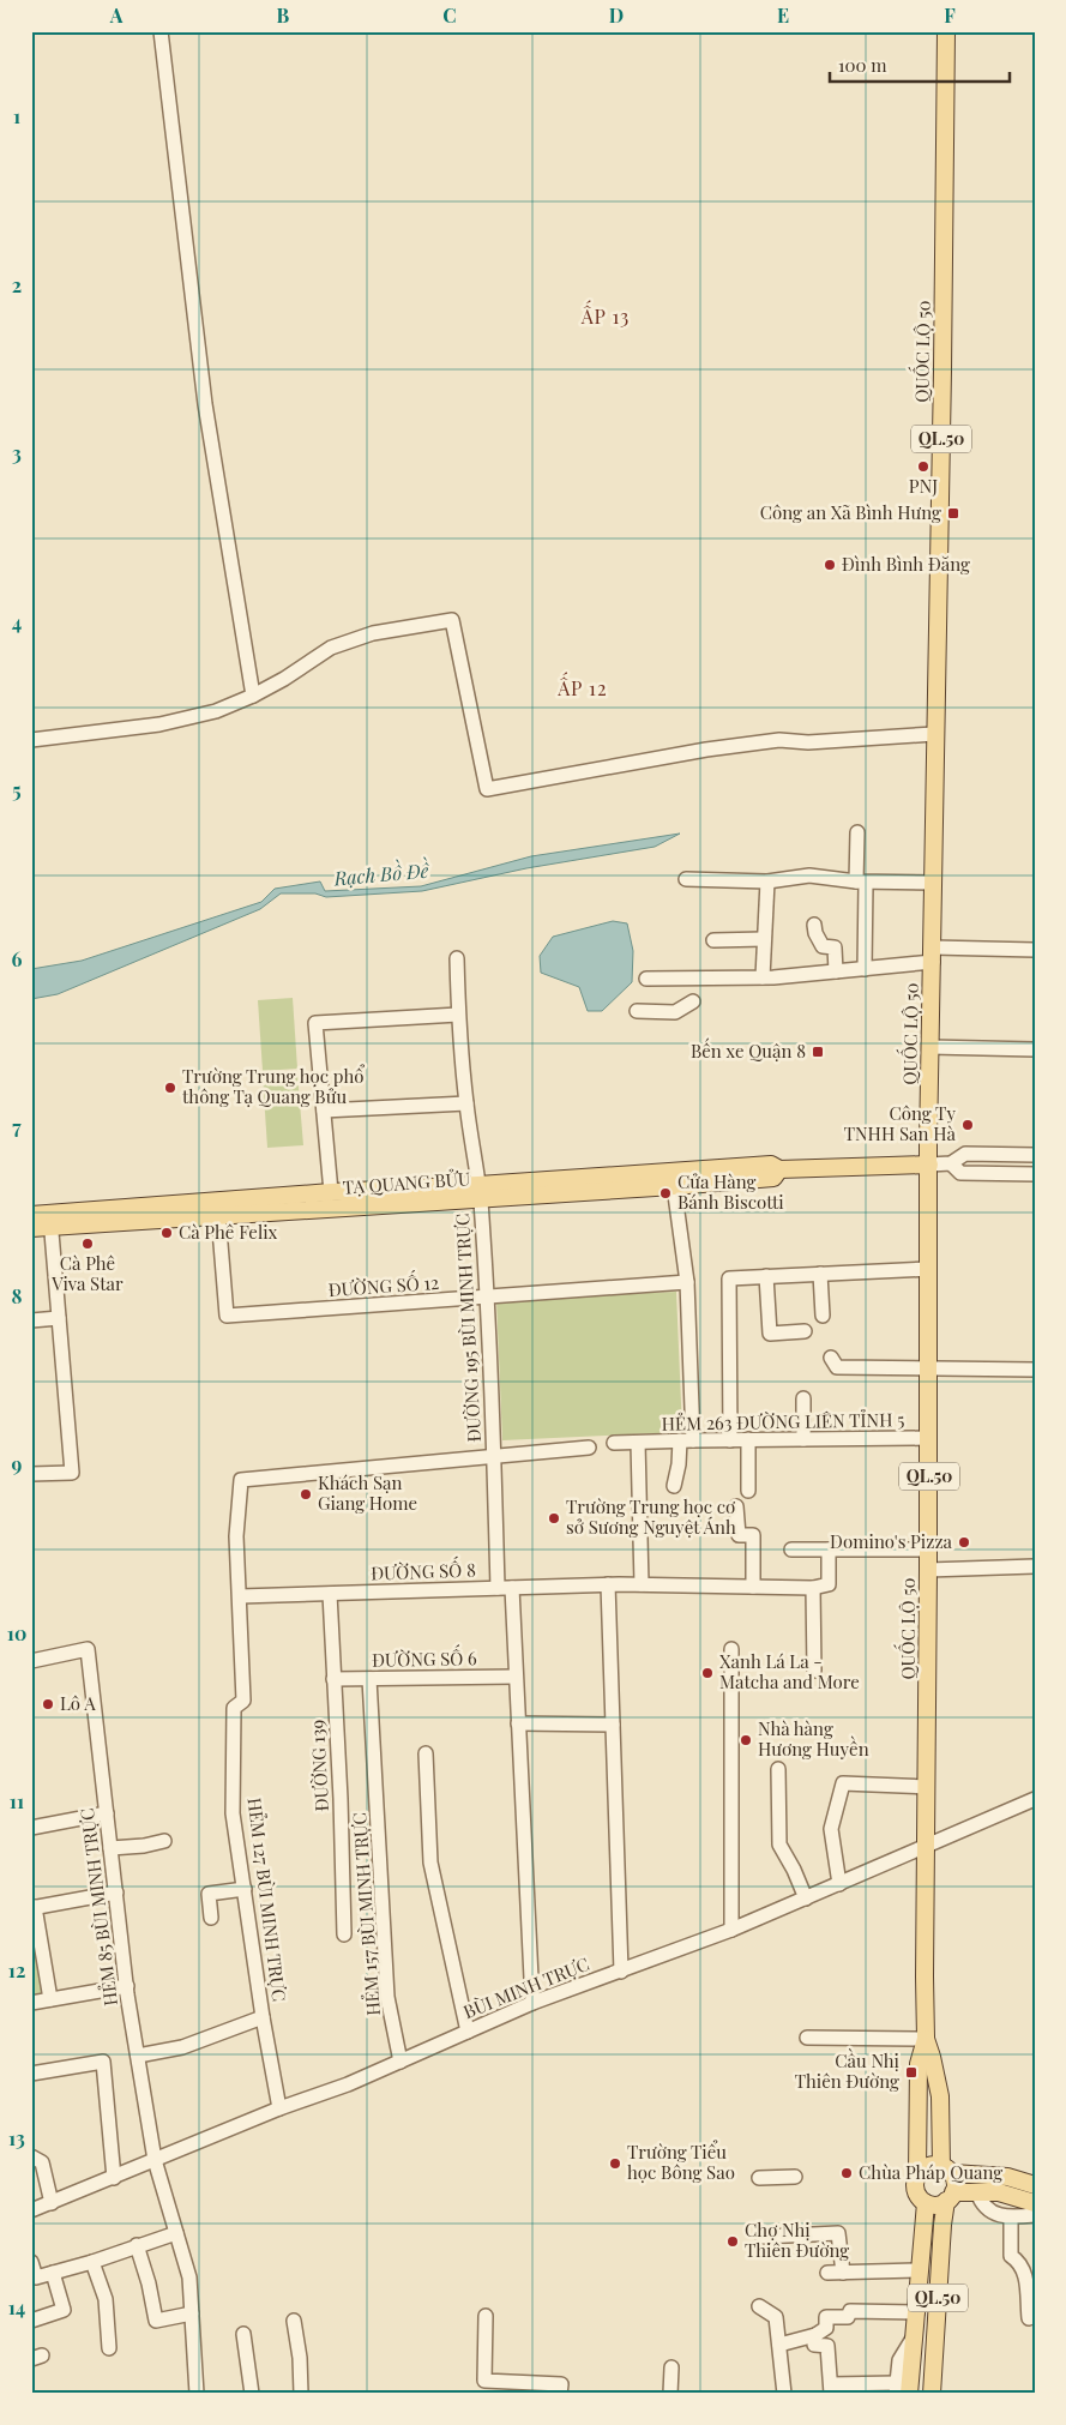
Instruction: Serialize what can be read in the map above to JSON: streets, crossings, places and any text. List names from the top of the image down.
{
  "streets": {
    "main road": ["QUỐC LỘ 50", "QL.50", "TẠ QUANG BỬU"],
    "street": [
      "ĐƯỜNG SỐ 12",
      "ĐƯỜNG 195 BÙI MINH TRỰC",
      "HẺM 263 ĐƯỜNG LIÊN TỈNH 5",
      "ĐƯỜNG SỐ 8",
      "ĐƯỜNG SỐ 6",
      "ĐƯỜNG 139",
      "HẺM 127 BÙI MINH TRỰC",
      "HẺM 85 BÙI MINH TRỰC",
      "HẺM 157 BÙI MINH TRỰC",
      "BÙI MINH TRỰC"
    ]
  },
  "crossings": [
    ["QUỐC LỘ 50", "QL.50"],
    ["QUỐC LỘ 50", "TẠ QUANG BỬU"],
    ["QUỐC LỘ 50", "HẺM 263 ĐƯỜNG LIÊN TỈNH 5"],
    ["QUỐC LỘ 50", "BÙI MINH TRỰC"],
    ["TẠ QUANG BỬU", "ĐƯỜNG SỐ 12"],
    ["TẠ QUANG BỬU", "ĐƯỜNG 195 BÙI MINH TRỰC"],
    ["ĐƯỜNG SỐ 12", "ĐƯỜNG 195 BÙI MINH TRỰC"],
    ["ĐƯỜNG 195 BÙI MINH TRỰC", "ĐƯỜNG SỐ 8"],
    ["ĐƯỜNG 195 BÙI MINH TRỰC", "ĐƯỜNG SỐ 6"],
    ["ĐƯỜNG 195 BÙI MINH TRỰC", "BÙI MINH TRỰC"],
    ["ĐƯỜNG SỐ 8", "ĐƯỜNG 139"],
    ["ĐƯỜNG SỐ 8", "HẺM 127 BÙI MINH TRỰC"],
    ["ĐƯỜNG SỐ 6", "ĐƯỜNG 139"],
    ["ĐƯỜNG SỐ 6", "HẺM 157 BÙI MINH TRỰC"],
    ["HẺM 127 BÙI MINH TRỰC", "BÙI MINH TRỰC"],
    ["HẺM 85 BÙI MINH TRỰC", "BÙI MINH TRỰC"],
    ["HẺM 157 BÙI MINH TRỰC", "BÙI MINH TRỰC"]
  ],
  "districts": ["ẤP 13", "ẤP 12"],
  "water": ["Rạch Bồ Đề"],
  "places": {
    "other": [
      "PNJ",
      "Đình Bình Đăng",
      "Trường Trung học phổ thông Tạ Quang Bửu",
      "Công Ty TNHH San Hà",
      "Cửa Hàng Bánh Biscotti",
      "Cà Phê Felix",
      "Cà Phê Viva Star",
      "Khách Sạn Giang Home",
      "Trường Trung học cơ sở Sương Nguyệt Ánh",
      "Domino's Pizza",
      "Xanh Lá La - Matcha and More",
      "Lô A",
      "Nhà hàng Hương Huyền",
      "Trường Tiểu học Bông Sao",
      "Chùa Pháp Quang",
      "Chợ Nhị Thiên Đường"
    ],
    "transit": ["Công an Xã Bình Hưng", "Bến xe Quận 8", "Cầu Nhị Thiên Đường"]
  },
  "scale_bar": "100 m",
  "grid": {
    "columns": [
      "A",
      "B",
      "C",
      "D",
      "E",
      "F"
    ],
    "rows": [
      "1",
      "2",
      "3",
      "4",
      "5",
      "6",
      "7",
      "8",
      "9",
      "10",
      "11",
      "12",
      "13",
      "14"
    ]
  }
}
